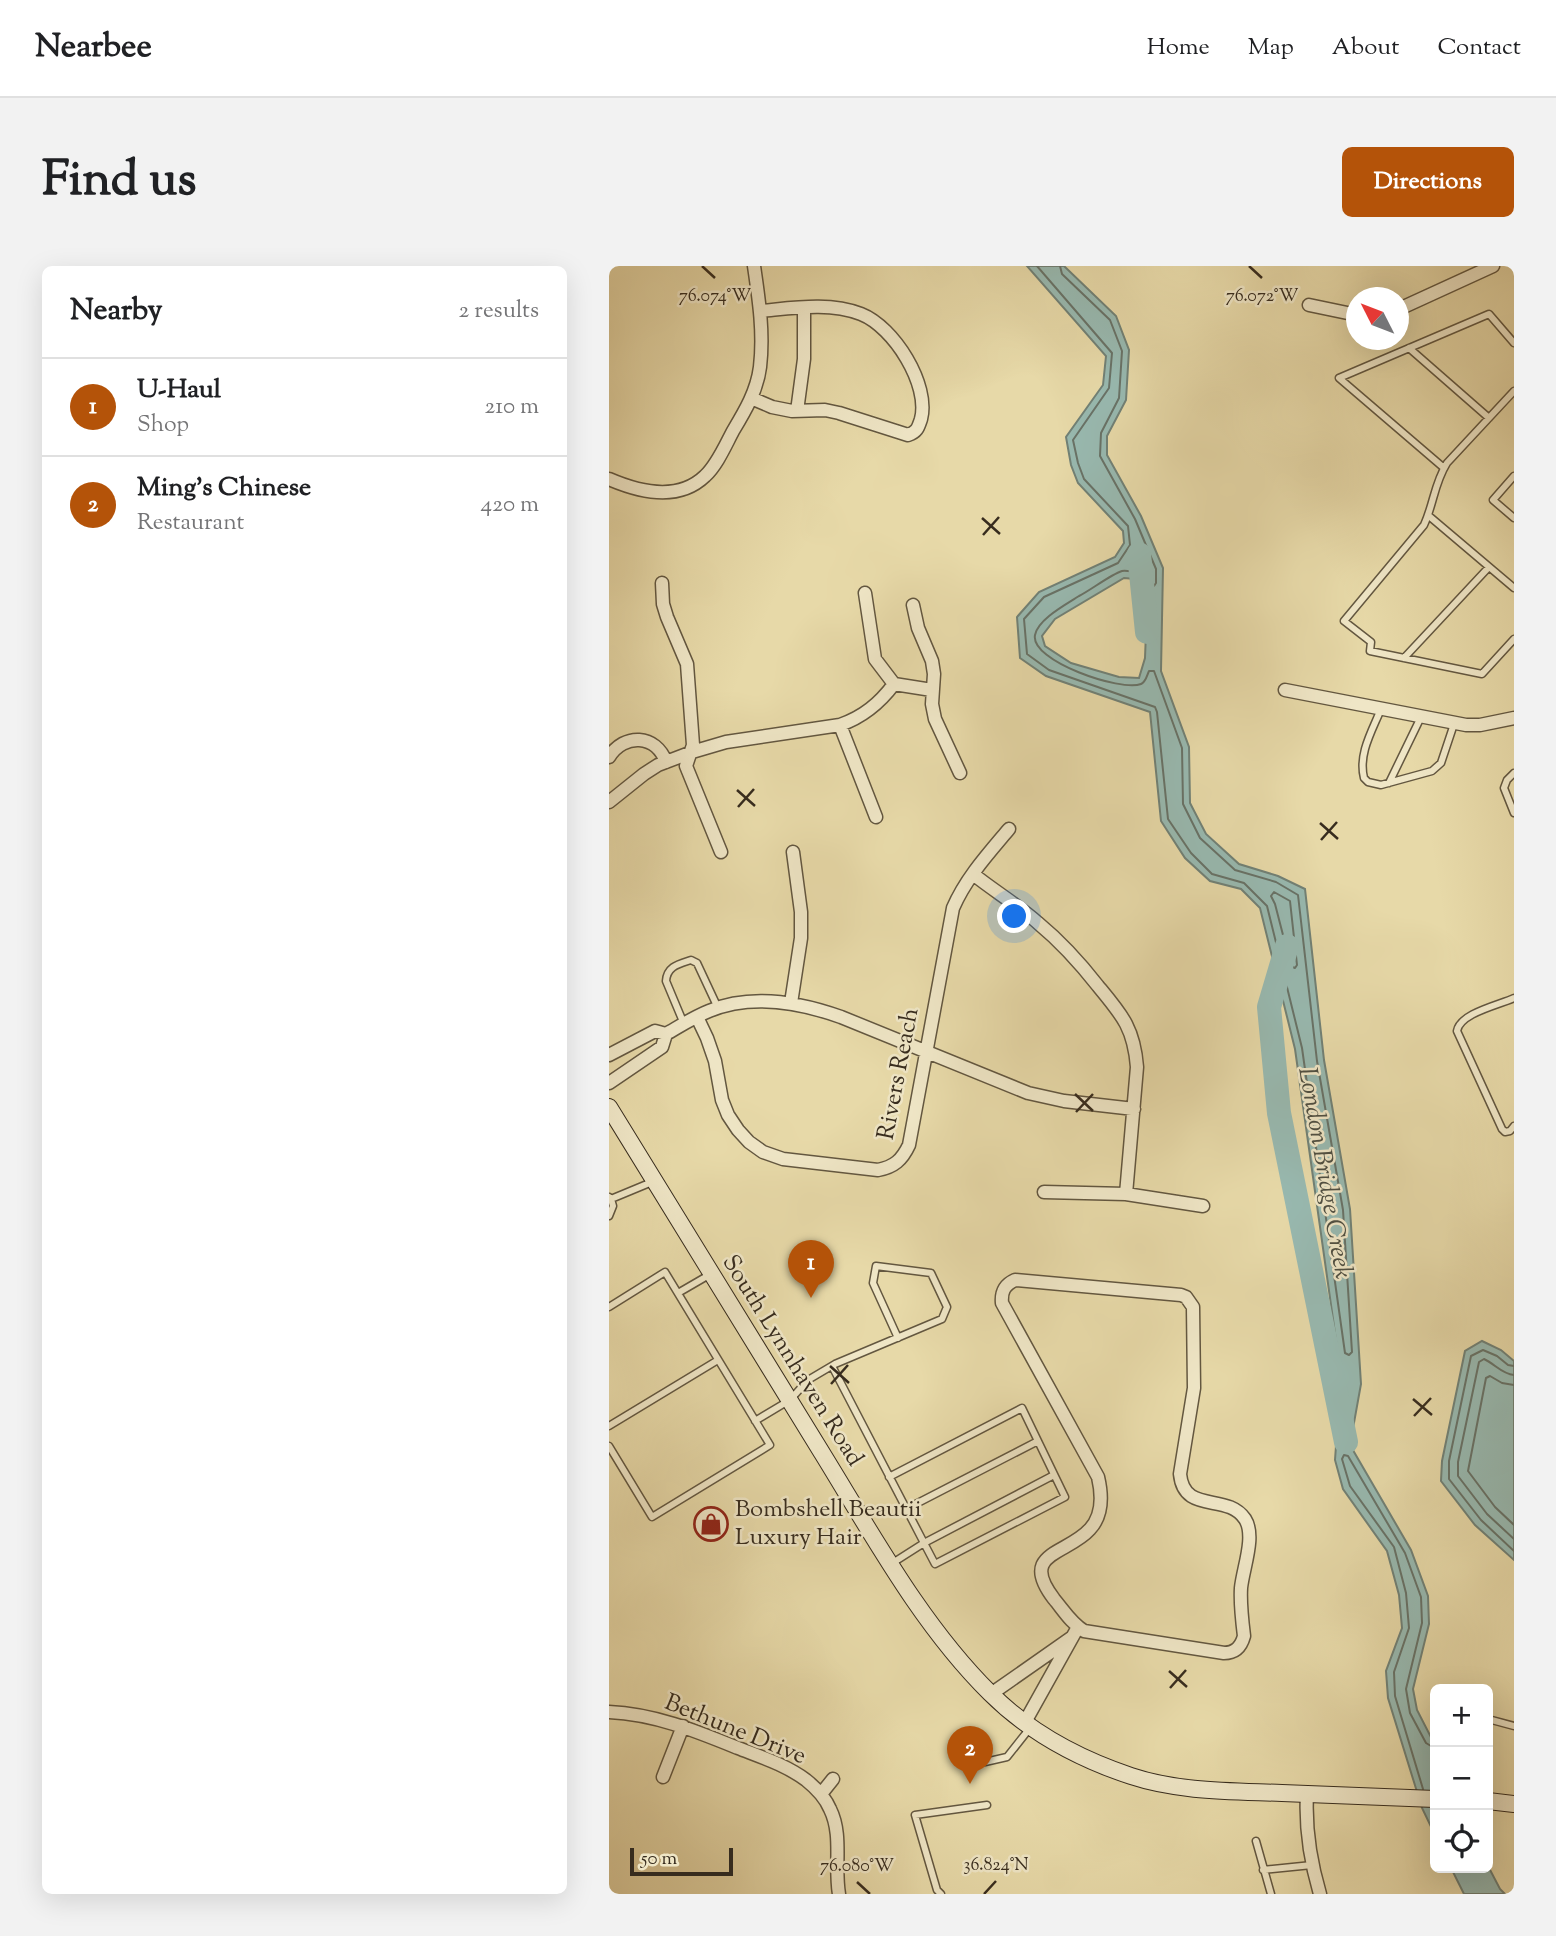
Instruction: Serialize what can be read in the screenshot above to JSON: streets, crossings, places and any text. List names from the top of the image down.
{
  "streets": {
    "street": ["Rivers Reach", "South Lynnhaven Road", "Bethune Drive"]
  },
  "water": ["London Bridge Creek"],
  "places": {
    "shop": ["Bombshell Beautii Luxury Hair"]
  },
  "scale_bar": "50 m",
  "north": "top left",
  "page": {
    "header": "Nearbee",
    "nav": [
      "Home",
      "Map",
      "About",
      "Contact"
    ],
    "title": "Find us",
    "buttons": "Directions",
    "heading": ["Nearby", "2 results"],
    "list": [
      {
        "mark": "1",
        "name": "U-Haul",
        "note": "Shop",
        "value": "210 m"
      },
      {
        "mark": "2",
        "name": "Ming's Chinese",
        "note": "Restaurant",
        "value": "420 m"
      }
    ],
    "pins": ["1", "2"],
    "map_buttons": ["+", "−"],
    "scale": "50 m"
  },
  "coordinates": [
    "76.074°W",
    "76.072°W",
    "36.824°N",
    "76.080°W"
  ]
}
